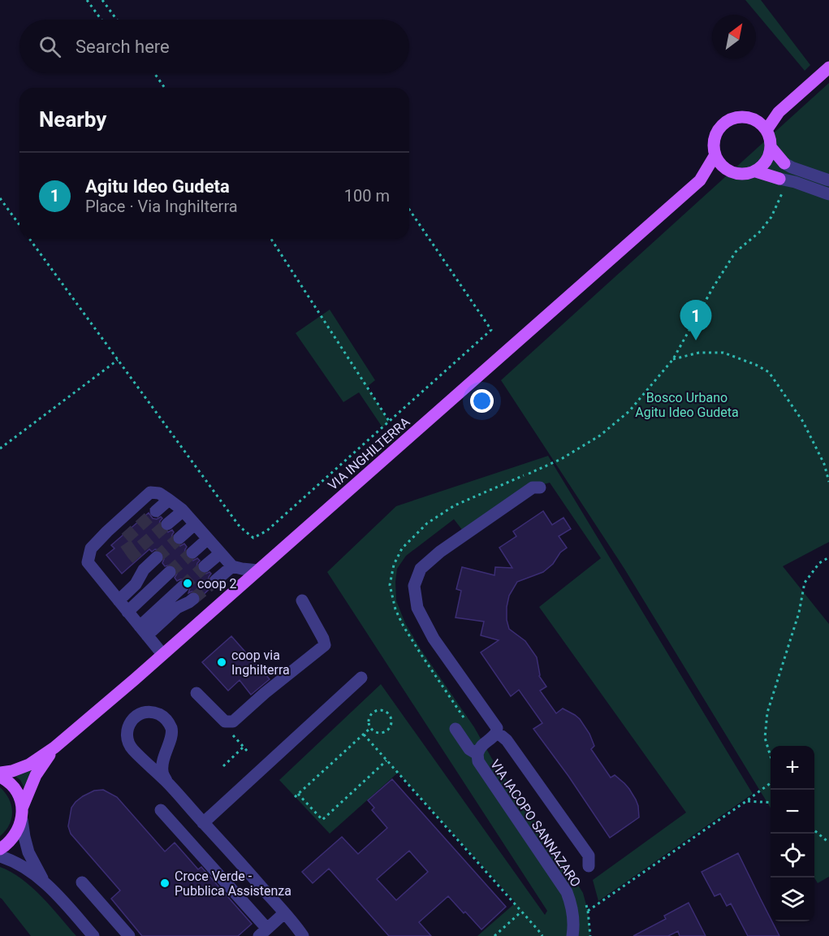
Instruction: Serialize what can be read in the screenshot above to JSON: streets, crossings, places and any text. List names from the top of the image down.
{
  "streets": {
    "main road": ["VIA INGHILTERRA"],
    "street": ["VIA IACOPO SANNAZARO"]
  },
  "parks": ["Bosco Urbano Agitu Ideo Gudeta"],
  "places": ["coop 2", "coop via Inghilterra", "Croce Verde - Pubblica Assistenza"],
  "north": "top right",
  "page": {
    "search": "Search here",
    "heading": "Nearby",
    "list": [
      {
        "mark": "1",
        "name": "Agitu Ideo Gudeta",
        "note": "Place · Via Inghilterra",
        "value": "100 m"
      }
    ],
    "pins": "1",
    "map_buttons": ["+", "−"]
  }
}
